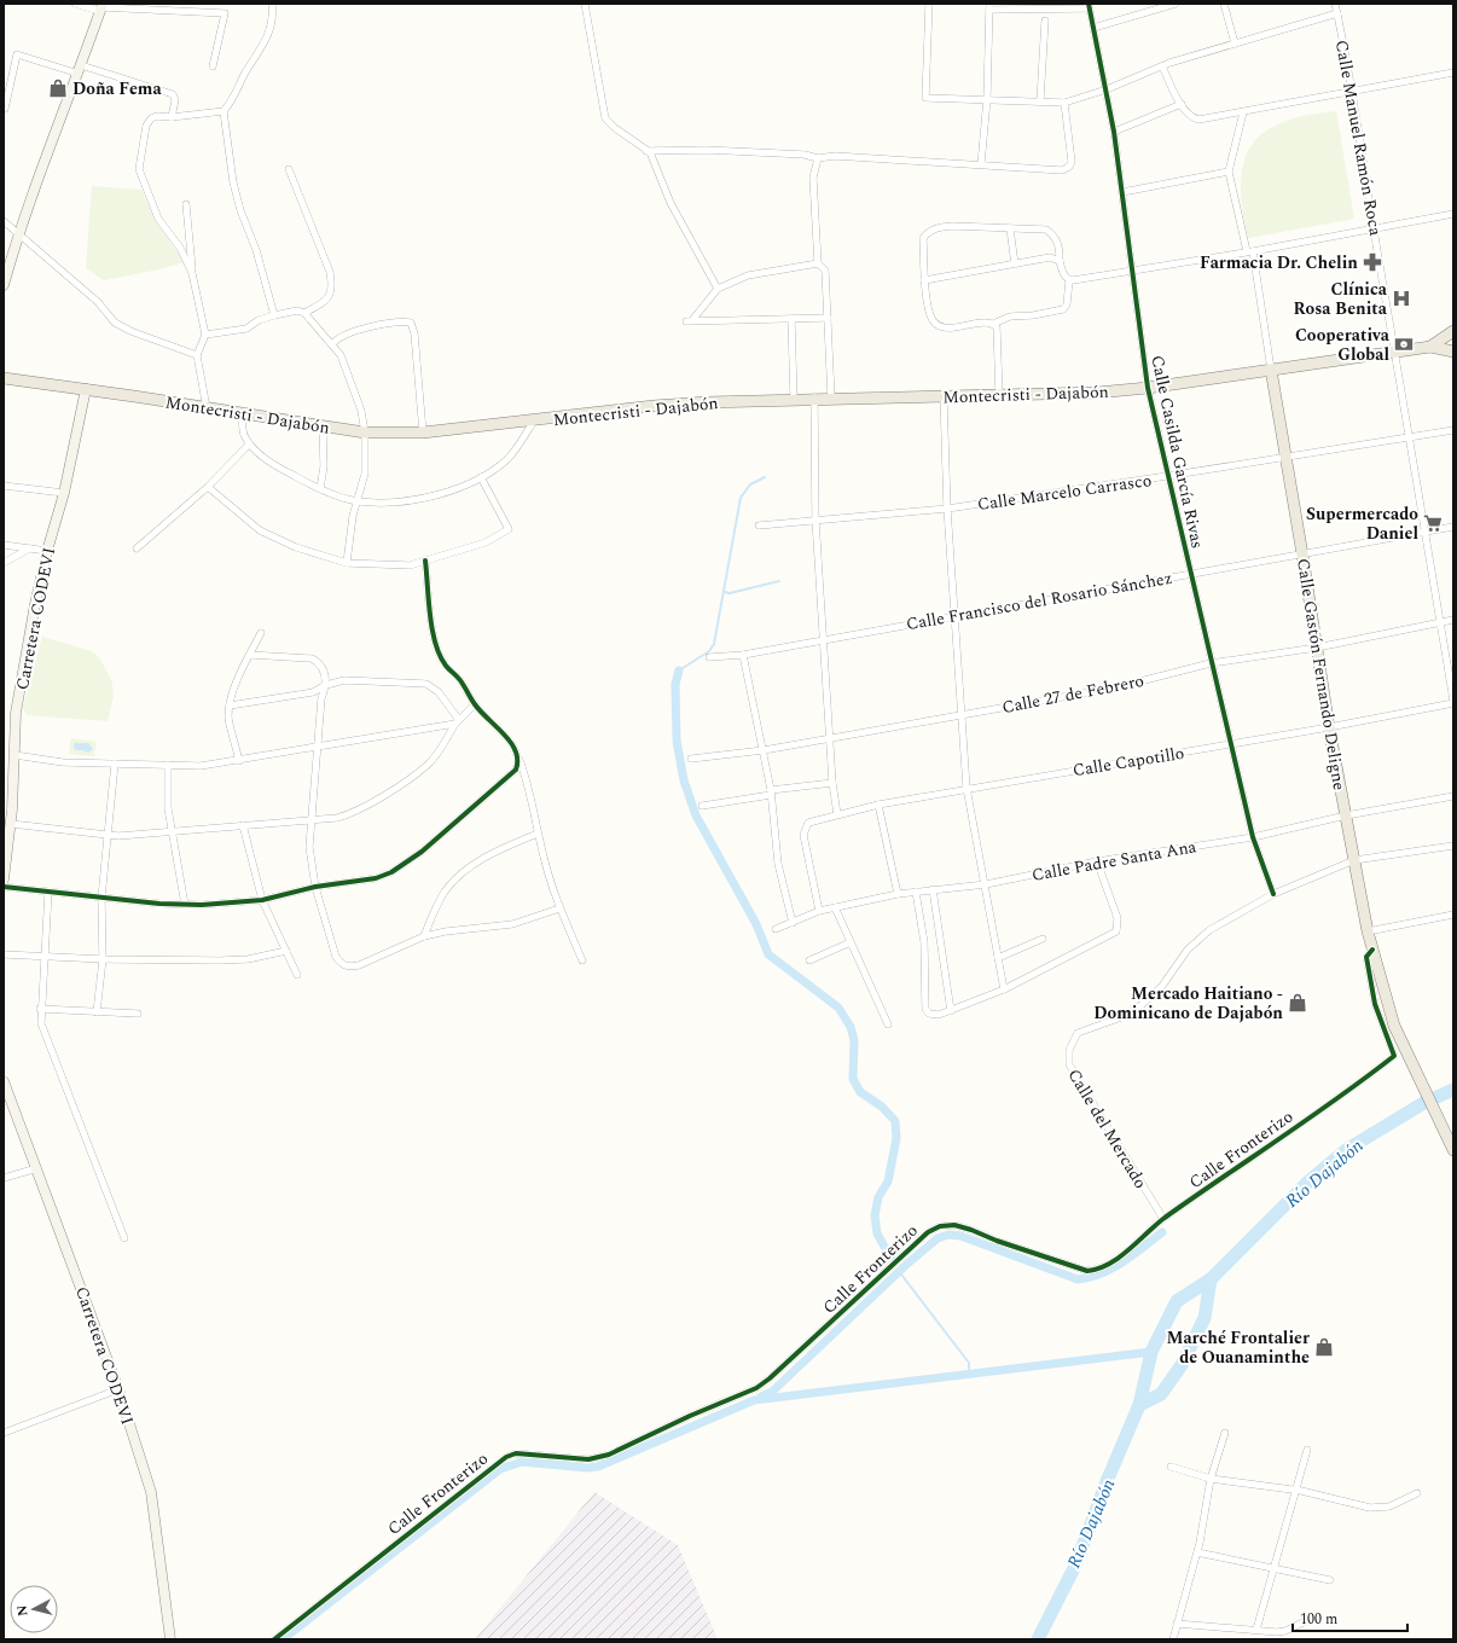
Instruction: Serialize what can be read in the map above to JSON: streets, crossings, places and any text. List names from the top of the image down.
{
  "streets": {
    "main road": ["Montecristi - Dajabón", "Calle Gastón Fernando Deligne"],
    "street": [
      "Calle Manuel Ramón Roca",
      "Calle Casilda García Rivas",
      "Calle Marcelo Carrasco",
      "Calle Francisco del Rosario Sánchez",
      "Carretera CODEVI",
      "Calle 27 de Febrero",
      "Calle Capotillo",
      "Calle Padre Santa Ana",
      "Calle del Mercado",
      "Calle Fronterizo"
    ]
  },
  "crossings": [
    ["Calle Manuel Ramón Roca", "Montecristi - Dajabón"],
    ["Calle Manuel Ramón Roca", "Calle Marcelo Carrasco"],
    ["Calle Manuel Ramón Roca", "Calle Francisco del Rosario Sánchez"],
    ["Calle Manuel Ramón Roca", "Calle 27 de Febrero"],
    ["Calle Manuel Ramón Roca", "Calle Capotillo"],
    ["Montecristi - Dajabón", "Calle Casilda García Rivas"],
    ["Montecristi - Dajabón", "Carretera CODEVI"],
    ["Montecristi - Dajabón", "Calle Gastón Fernando Deligne"],
    ["Calle Casilda García Rivas", "Calle Marcelo Carrasco"],
    ["Calle Casilda García Rivas", "Calle Francisco del Rosario Sánchez"],
    ["Calle Casilda García Rivas", "Calle 27 de Febrero"],
    ["Calle Casilda García Rivas", "Calle Capotillo"],
    ["Calle Casilda García Rivas", "Calle Padre Santa Ana"],
    ["Calle Casilda García Rivas", "Calle del Mercado"],
    ["Calle Marcelo Carrasco", "Calle Gastón Fernando Deligne"],
    ["Calle Francisco del Rosario Sánchez", "Calle Gastón Fernando Deligne"],
    ["Calle Gastón Fernando Deligne", "Calle 27 de Febrero"],
    ["Calle Gastón Fernando Deligne", "Calle Capotillo"],
    ["Calle Gastón Fernando Deligne", "Calle Padre Santa Ana"],
    ["Calle Gastón Fernando Deligne", "Calle del Mercado"],
    ["Calle Gastón Fernando Deligne", "Calle Fronterizo"],
    ["Calle Capotillo", "Calle Padre Santa Ana"],
    ["Calle del Mercado", "Calle Fronterizo"]
  ],
  "water": ["Río Dajabón"],
  "places": {
    "shop": ["Doña Fema", "Mercado Haitiano - Dominicano de Dajabón", "Marché Frontalier de Ouanaminthe"],
    "pharmacy": ["Farmacia Dr. Chelin"],
    "hospital": ["Clínica Rosa Benita"],
    "bank": ["Cooperativa Global"],
    "supermarket": ["Supermercado Daniel"]
  },
  "scale_bar": "100 m",
  "north": "left"
}
